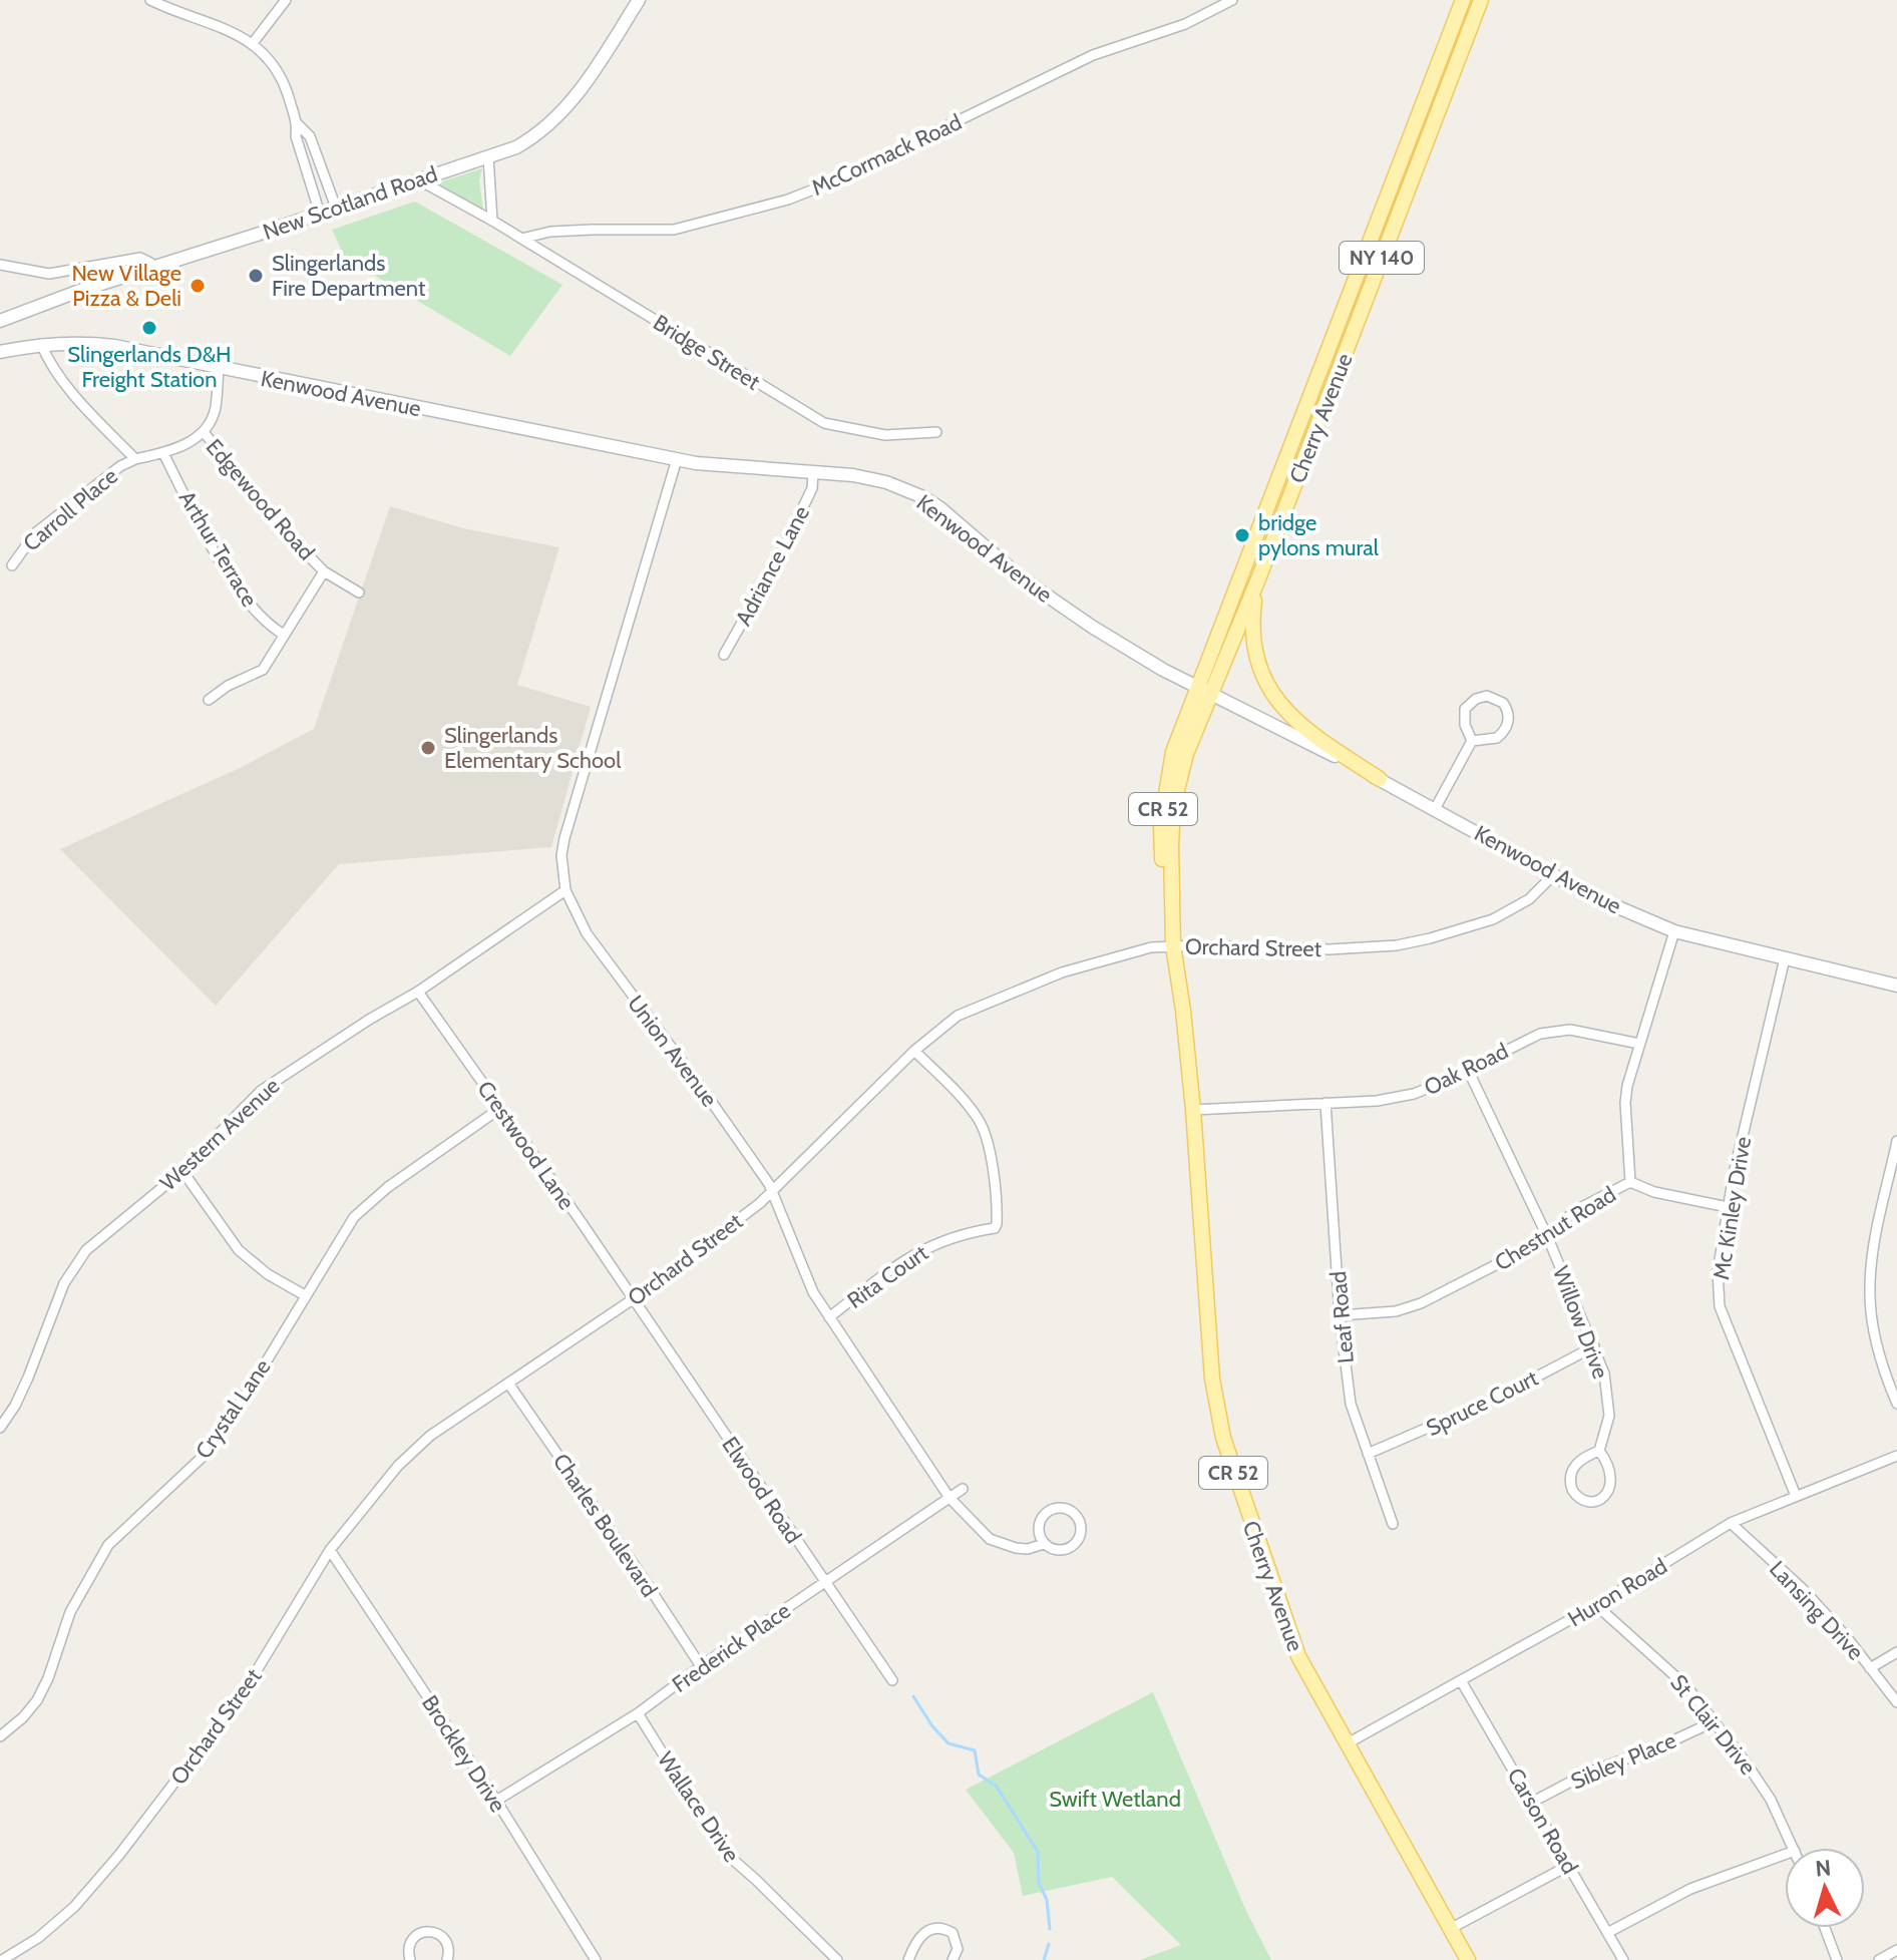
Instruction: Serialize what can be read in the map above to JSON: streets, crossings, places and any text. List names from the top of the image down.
{
  "streets": {
    "main road": [
      "New Scotland Road",
      "NY 140",
      "Kenwood Avenue",
      "Cherry Avenue",
      "CR 52"
    ],
    "street": [
      "McCormack Road",
      "Bridge Street",
      "Edgewood Road",
      "Carroll Place",
      "Arthur Terrace",
      "Adriance Lane",
      "Orchard Street",
      "Union Avenue",
      "Oak Road",
      "Western Avenue",
      "Crestwood Lane",
      "Mc Kinley Drive",
      "Chestnut Road",
      "Rita Court",
      "Leaf Road",
      "Willow Drive",
      "Spruce Court",
      "Crystal Lane",
      "Elwood Road",
      "Charles Boulevard",
      "Huron Road",
      "Lansing Drive",
      "Frederick Place",
      "St Clair Drive",
      "Brockley Drive",
      "Sibley Place",
      "Wallace Drive",
      "Carson Road"
    ]
  },
  "crossings": [
    ["McCormack Road", "Bridge Street"],
    ["New Scotland Road", "Bridge Street"],
    ["NY 140", "Kenwood Avenue"],
    ["NY 140", "Cherry Avenue"],
    ["Kenwood Avenue", "Cherry Avenue"],
    ["Kenwood Avenue", "Adriance Lane"],
    ["Kenwood Avenue", "Orchard Street"],
    ["Kenwood Avenue", "Union Avenue"],
    ["Kenwood Avenue", "Mc Kinley Drive"],
    ["Cherry Avenue", "Orchard Street"],
    ["Cherry Avenue", "Oak Road"],
    ["Cherry Avenue", "Huron Road"],
    ["Edgewood Road", "Carroll Place"],
    ["Carroll Place", "Arthur Terrace"],
    ["Orchard Street", "Union Avenue"],
    ["Orchard Street", "Crestwood Lane"],
    ["Orchard Street", "Rita Court"],
    ["Orchard Street", "Elwood Road"],
    ["Orchard Street", "Charles Boulevard"],
    ["Orchard Street", "Brockley Drive"],
    ["Union Avenue", "Western Avenue"],
    ["Union Avenue", "Rita Court"],
    ["Union Avenue", "Frederick Place"],
    ["Oak Road", "Leaf Road"],
    ["Oak Road", "Willow Drive"],
    ["Western Avenue", "Crestwood Lane"],
    ["Crestwood Lane", "Crystal Lane"],
    ["Crestwood Lane", "Elwood Road"],
    ["Mc Kinley Drive", "Chestnut Road"],
    ["Mc Kinley Drive", "Huron Road"],
    ["Chestnut Road", "Leaf Road"],
    ["Chestnut Road", "Willow Drive"],
    ["Leaf Road", "Spruce Court"],
    ["Willow Drive", "Spruce Court"],
    ["Elwood Road", "Frederick Place"],
    ["Charles Boulevard", "Frederick Place"],
    ["Huron Road", "Lansing Drive"],
    ["Huron Road", "St Clair Drive"],
    ["Huron Road", "Carson Road"],
    ["Frederick Place", "Brockley Drive"],
    ["Frederick Place", "Wallace Drive"],
    ["St Clair Drive", "Sibley Place"],
    ["Sibley Place", "Carson Road"]
  ],
  "parks": ["Swift Wetland"],
  "places": [
    "Slingerlands Fire Department",
    "New Village Pizza & Deli",
    "Slingerlands D&H Freight Station",
    "bridge pylons mural",
    "Slingerlands Elementary School"
  ],
  "north": "top"
}
